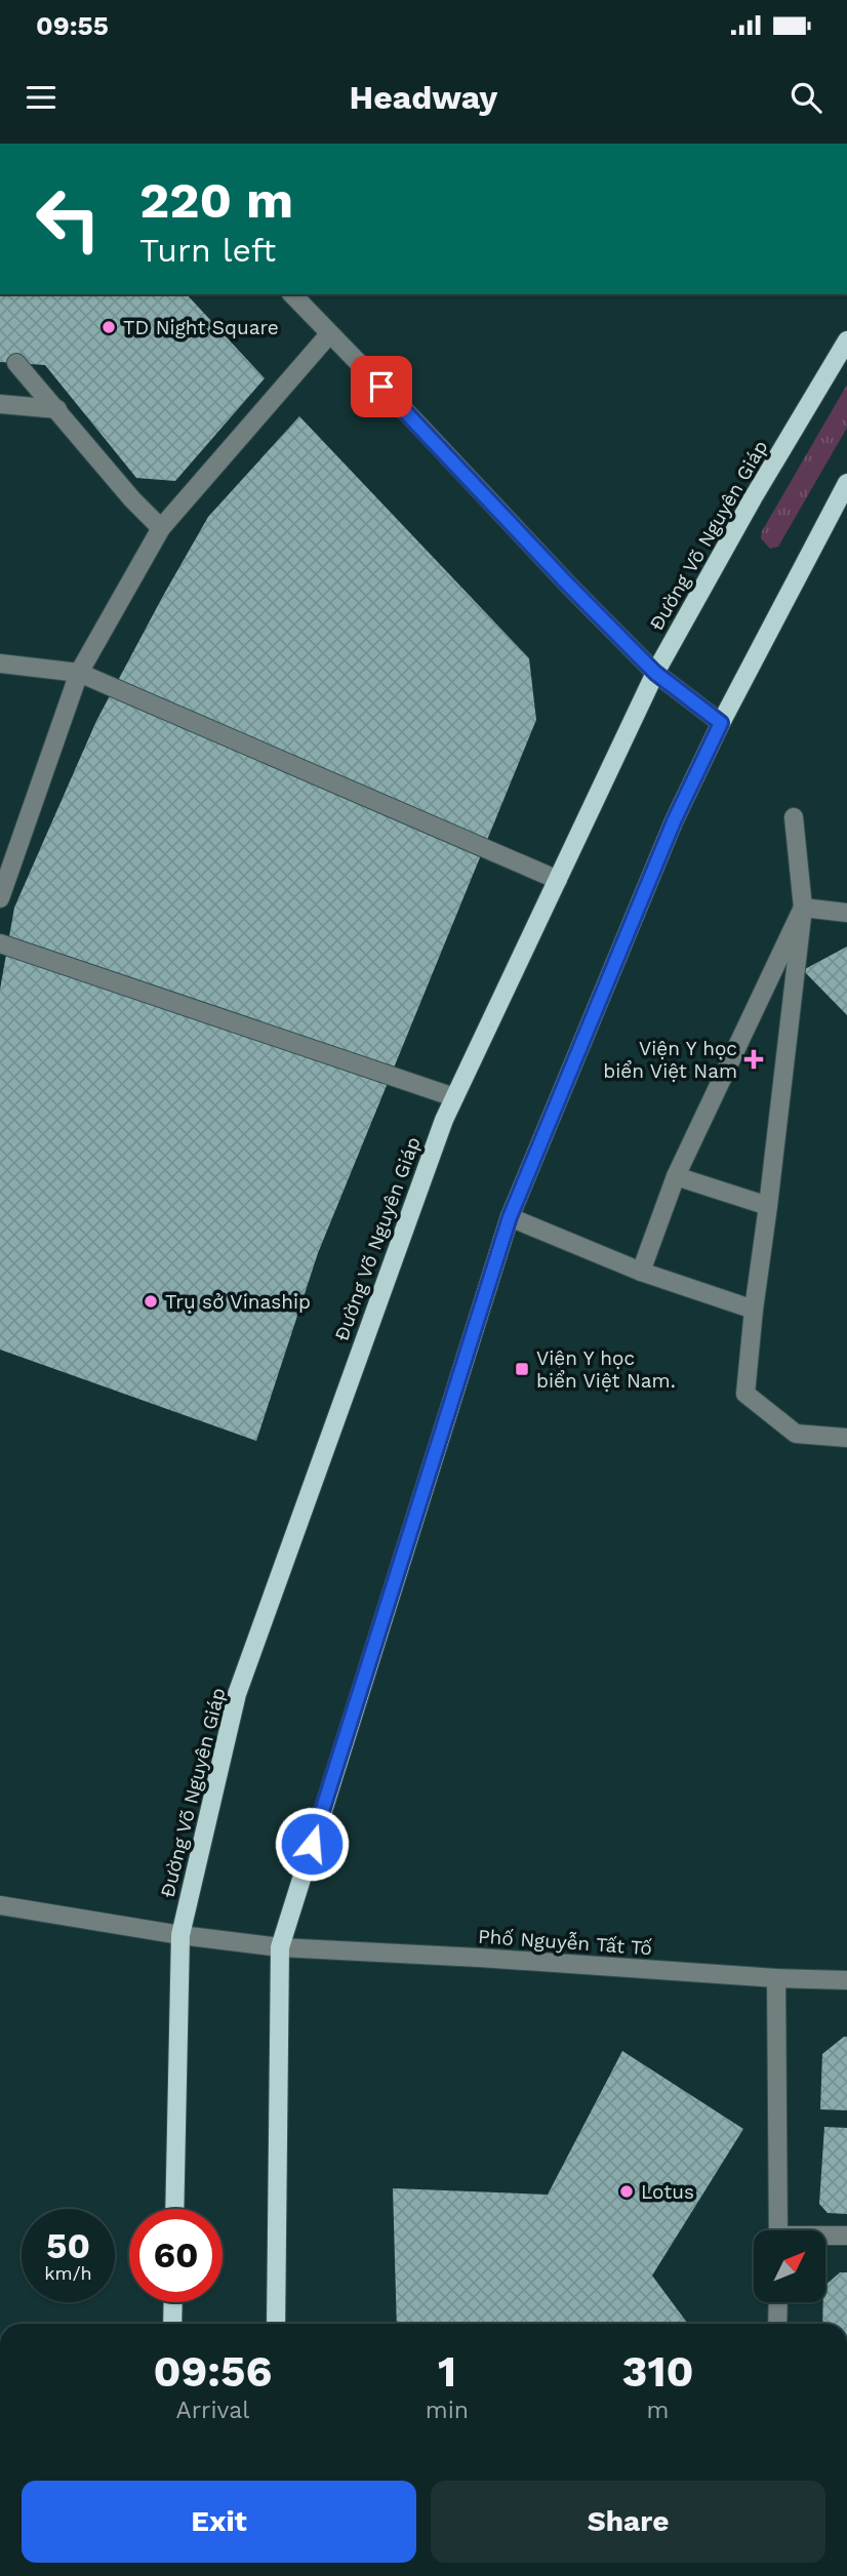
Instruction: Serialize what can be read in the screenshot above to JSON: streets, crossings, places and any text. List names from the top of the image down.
{
  "streets": {
    "main road": ["Đường Võ Nguyên Giáp"],
    "street": ["Phố Nguyễn Tất Tố"]
  },
  "crossings": [
    ["Đường Võ Nguyên Giáp", "Phố Nguyễn Tất Tố"]
  ],
  "places": {
    "other": ["TD Night Square", "Trụ sở Vinaship", "Lotus"],
    "health": ["Viện Y học biển Việt Nam"],
    "transit": ["Viện Y học biển Việt Nam."]
  },
  "north": "top right",
  "page": {
    "status": "09:55",
    "header": "Headway",
    "turn": ["220 m", "Turn left"],
    "speed": "50 km/h",
    "limit": "60",
    "eta": [
      "09:56",
      "Arrival",
      "1",
      "min",
      "310",
      "m"
    ],
    "buttons": ["Exit", "Share"]
  }
}
